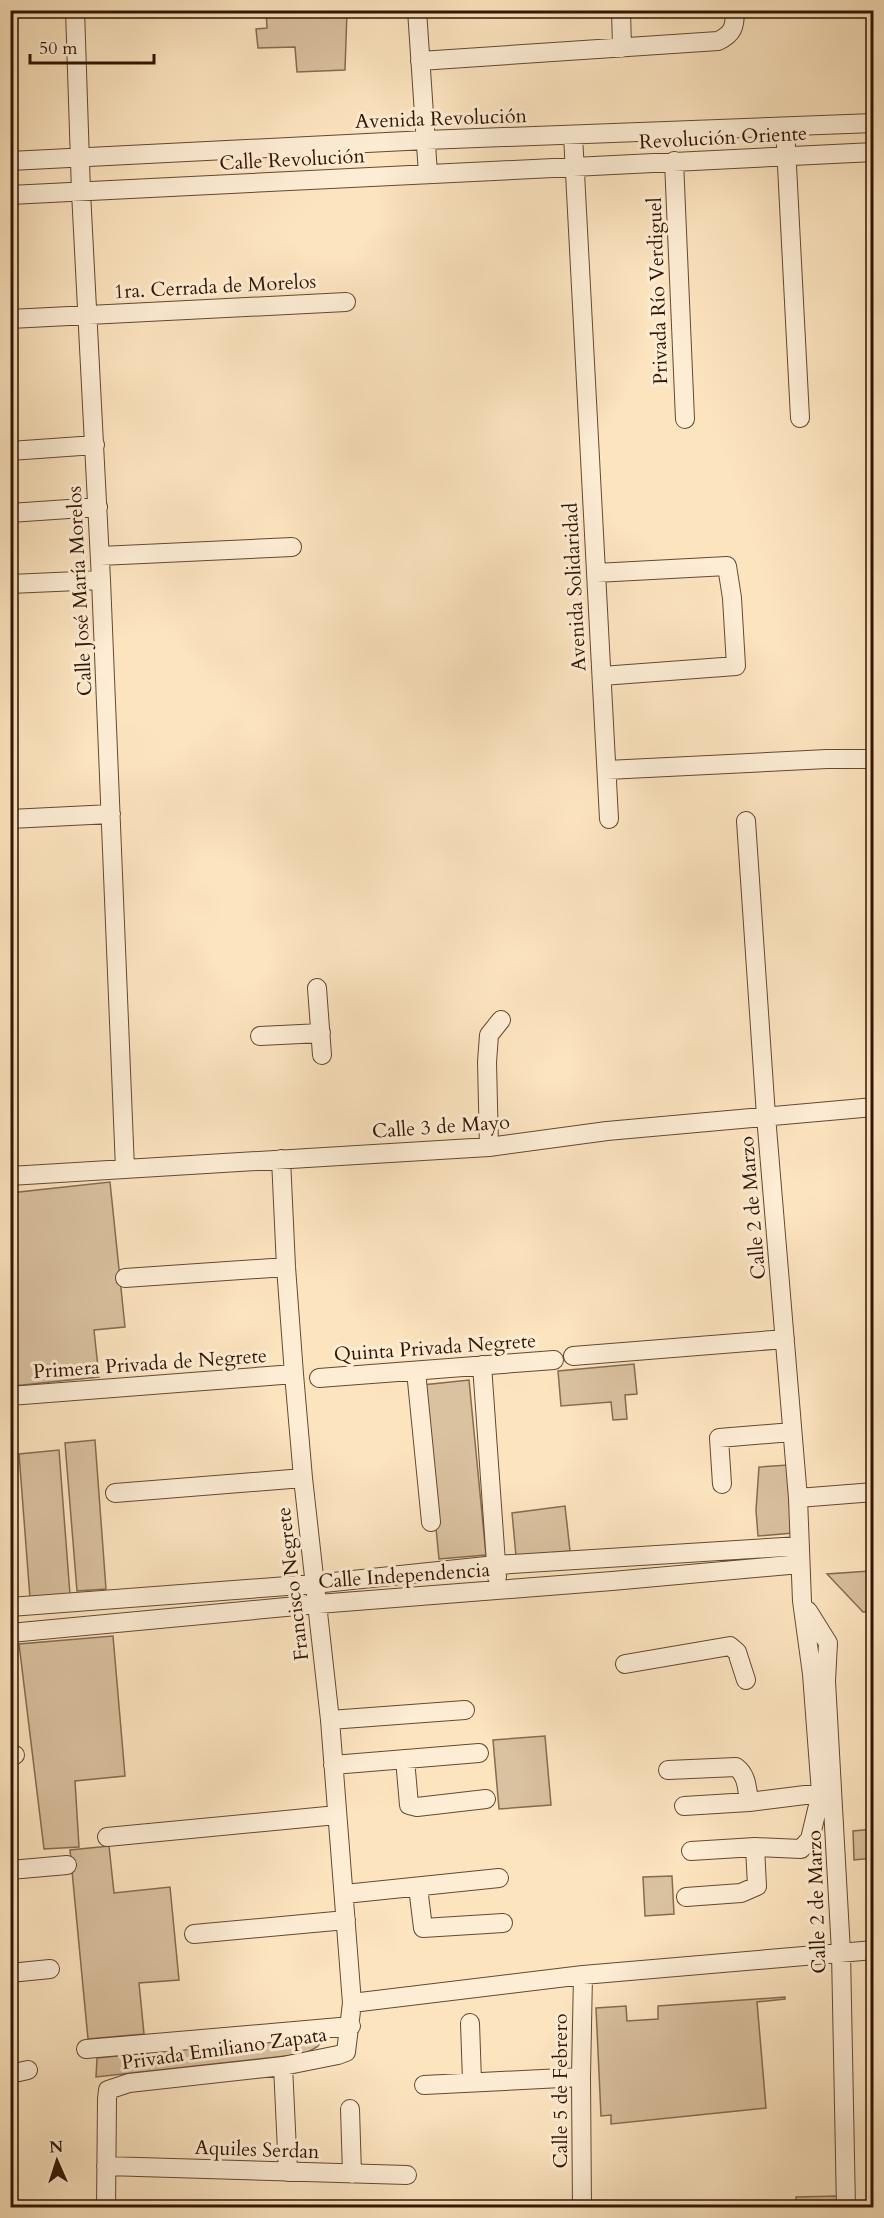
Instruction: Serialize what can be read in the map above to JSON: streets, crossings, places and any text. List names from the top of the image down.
{
  "streets": {
    "street": [
      "Avenida Revolución",
      "Revolución Oriente",
      "Calle Revolución",
      "1ra. Cerrada de Morelos",
      "Privada Río Verdiguel",
      "Avenida Solidaridad",
      "Calle José María Morelos",
      "Calle 3 de Mayo",
      "Calle 2 de Marzo",
      "Quinta Privada Negrete",
      "Primera Privada de Negrete",
      "Calle Independencia",
      "Francisco Negrete",
      "Privada Emiliano Zapata",
      "Calle 5 de Febrero",
      "Aquiles Serdan"
    ]
  },
  "crossings": [
    ["Avenida Revolución", "Avenida Solidaridad"],
    ["Avenida Revolución", "Calle José María Morelos"],
    ["Revolución Oriente", "Calle Revolución"],
    ["Revolución Oriente", "Privada Río Verdiguel"],
    ["Revolución Oriente", "Avenida Solidaridad"],
    ["Calle Revolución", "Avenida Solidaridad"],
    ["Calle Revolución", "Calle José María Morelos"],
    ["1ra. Cerrada de Morelos", "Calle José María Morelos"],
    ["Calle José María Morelos", "Calle 3 de Mayo"],
    ["Calle 3 de Mayo", "Calle 2 de Marzo"],
    ["Calle 3 de Mayo", "Francisco Negrete"],
    ["Calle 2 de Marzo", "Calle Independencia"],
    ["Primera Privada de Negrete", "Francisco Negrete"],
    ["Calle Independencia", "Francisco Negrete"],
    ["Francisco Negrete", "Privada Emiliano Zapata"],
    ["Privada Emiliano Zapata", "Aquiles Serdan"]
  ],
  "scale_bar": "50 m",
  "north": "top"
}
